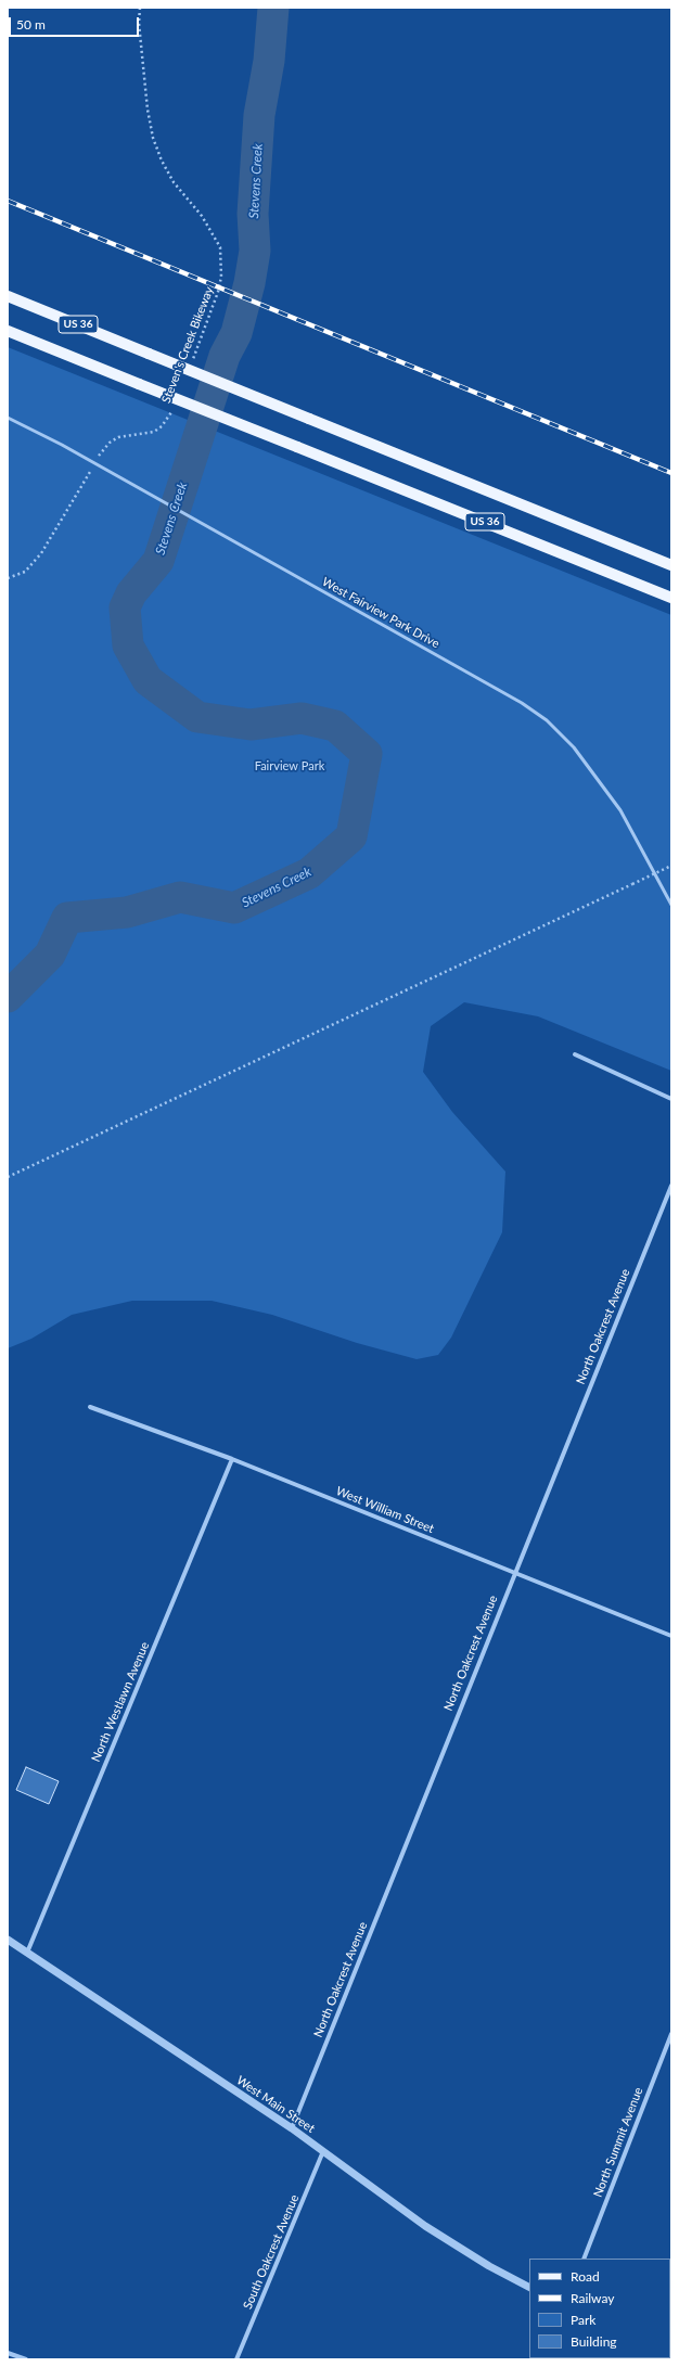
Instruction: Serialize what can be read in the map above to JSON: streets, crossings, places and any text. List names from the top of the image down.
{
  "streets": {
    "main road": ["US 36"],
    "street": [
      "North Oakcrest Avenue",
      "West William Street",
      "North Westlawn Avenue",
      "West Main Street",
      "North Summit Avenue",
      "South Oakcrest Avenue"
    ],
    "lane": ["West Fairview Park Drive"],
    "path": ["Steven's Creek Bikeway"]
  },
  "crossings": [
    ["Steven's Creek Bikeway", "West Fairview Park Drive"],
    ["North Oakcrest Avenue", "West William Street"],
    ["North Oakcrest Avenue", "West Main Street"],
    ["West William Street", "North Westlawn Avenue"],
    ["North Westlawn Avenue", "West Main Street"],
    ["West Main Street", "South Oakcrest Avenue"]
  ],
  "water": ["Stevens Creek"],
  "parks": ["Fairview Park"],
  "legend": [
    "Road",
    "Railway",
    "Park",
    "Building"
  ],
  "scale_bar": "50 m"
}
